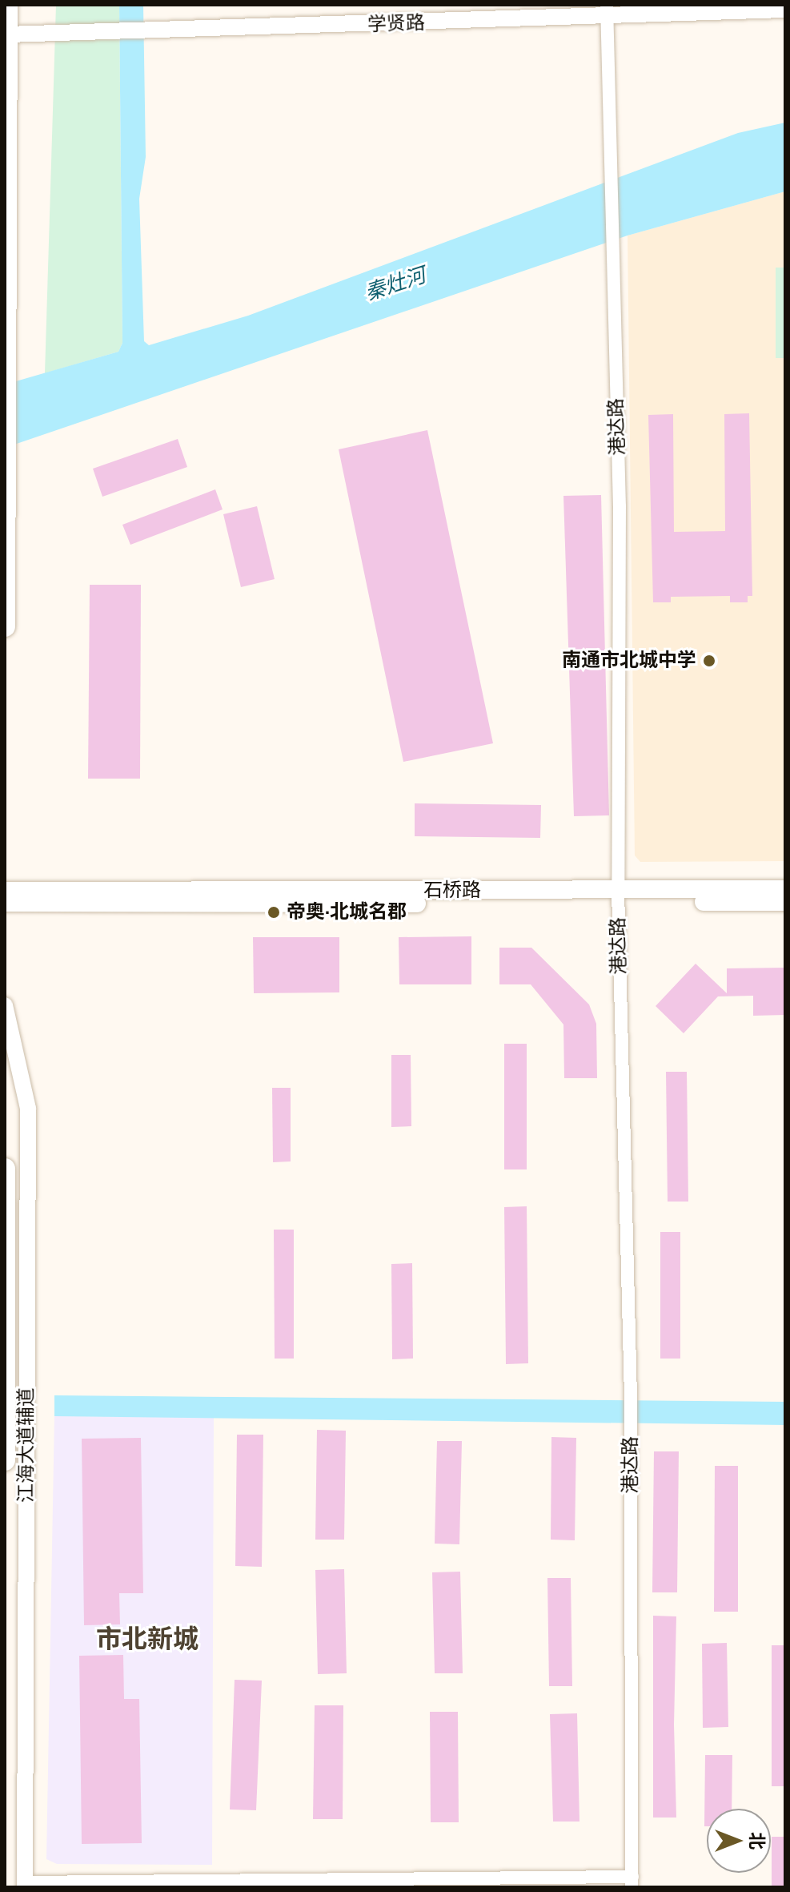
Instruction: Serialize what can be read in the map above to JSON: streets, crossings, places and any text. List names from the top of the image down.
{
  "streets": {
    "main road": ["石桥路"],
    "street": ["学贤路", "港达路", "江海大道辅道"]
  },
  "crossings": [
    ["学贤路", "港达路"],
    ["港达路", "石桥路"]
  ],
  "districts": ["市北新城"],
  "water": ["秦灶河"],
  "places": ["南通市北城中学", "帝奥·北城名郡"],
  "north": "right"
}
